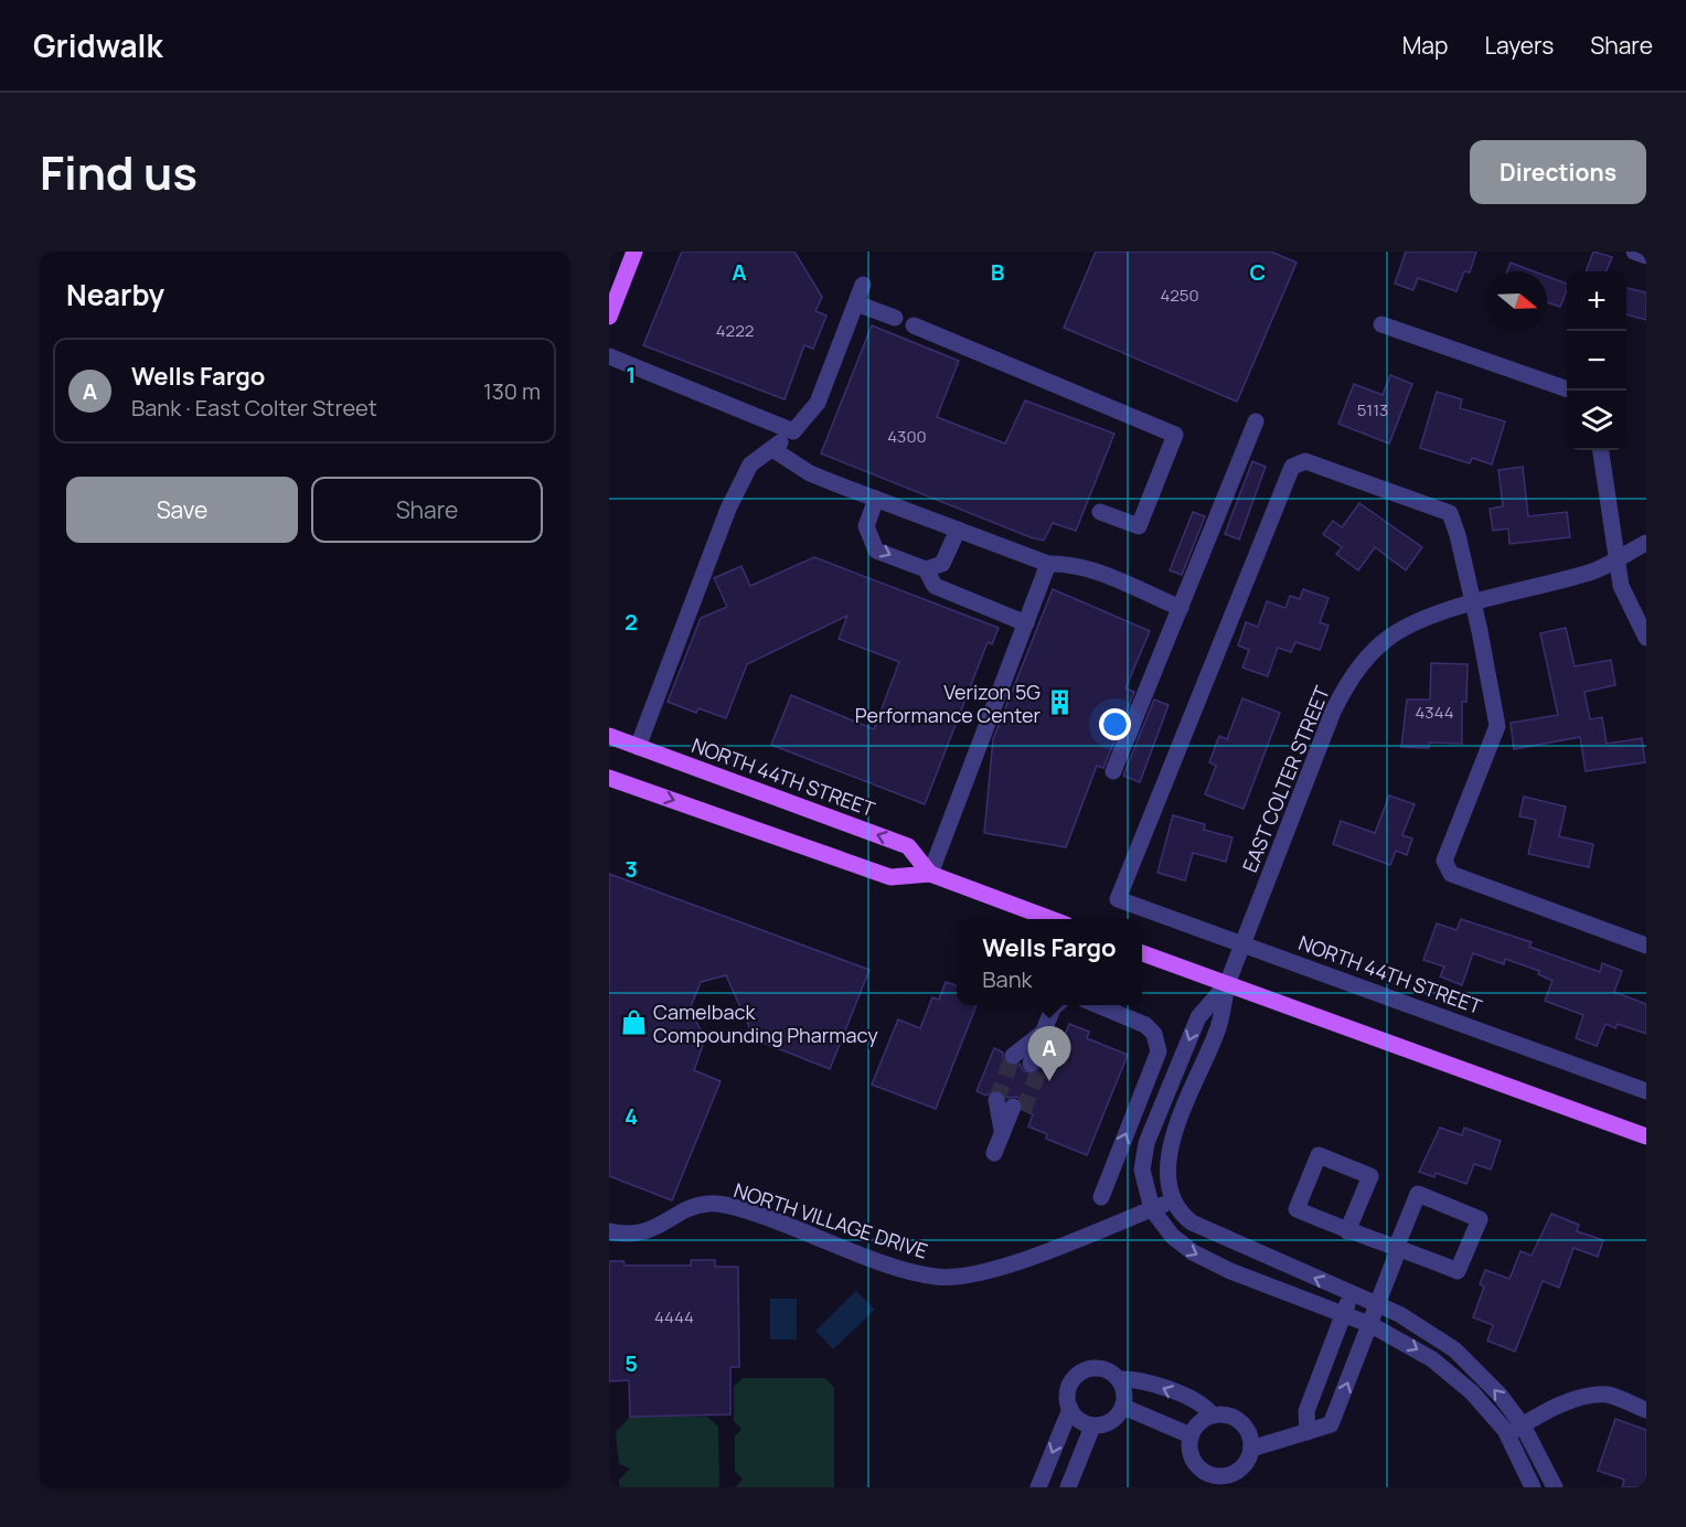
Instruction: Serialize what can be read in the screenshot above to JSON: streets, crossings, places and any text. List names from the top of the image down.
{
  "streets": {
    "main road": ["NORTH 44TH STREET"],
    "street": ["EAST COLTER STREET", "NORTH VILLAGE DRIVE"]
  },
  "crossings": [
    ["NORTH 44TH STREET", "EAST COLTER STREET"],
    ["EAST COLTER STREET", "NORTH VILLAGE DRIVE"]
  ],
  "places": {
    "building": ["Verizon 5G Performance Center"],
    "shop": ["Camelback Compounding Pharmacy"]
  },
  "house_numbers": [
    "4250",
    "4222",
    "5113",
    "4300",
    "4344",
    "4444"
  ],
  "north": "right",
  "page": {
    "header": "Gridwalk",
    "nav": ["Map", "Layers", "Share"],
    "title": "Find us",
    "buttons": [
      "Directions",
      ["Save", "Share"]
    ],
    "heading": "Nearby",
    "map_buttons": ["+", "−"],
    "list": [
      {
        "mark": "A",
        "name": "Wells Fargo",
        "note": "Bank · East Colter Street",
        "value": "130 m"
      }
    ],
    "popup": ["Wells Fargo", "Bank"],
    "pins": "A"
  },
  "grid": {
    "columns": ["A", "B", "C"],
    "rows": [
      "1",
      "2",
      "3",
      "4",
      "5"
    ]
  }
}
